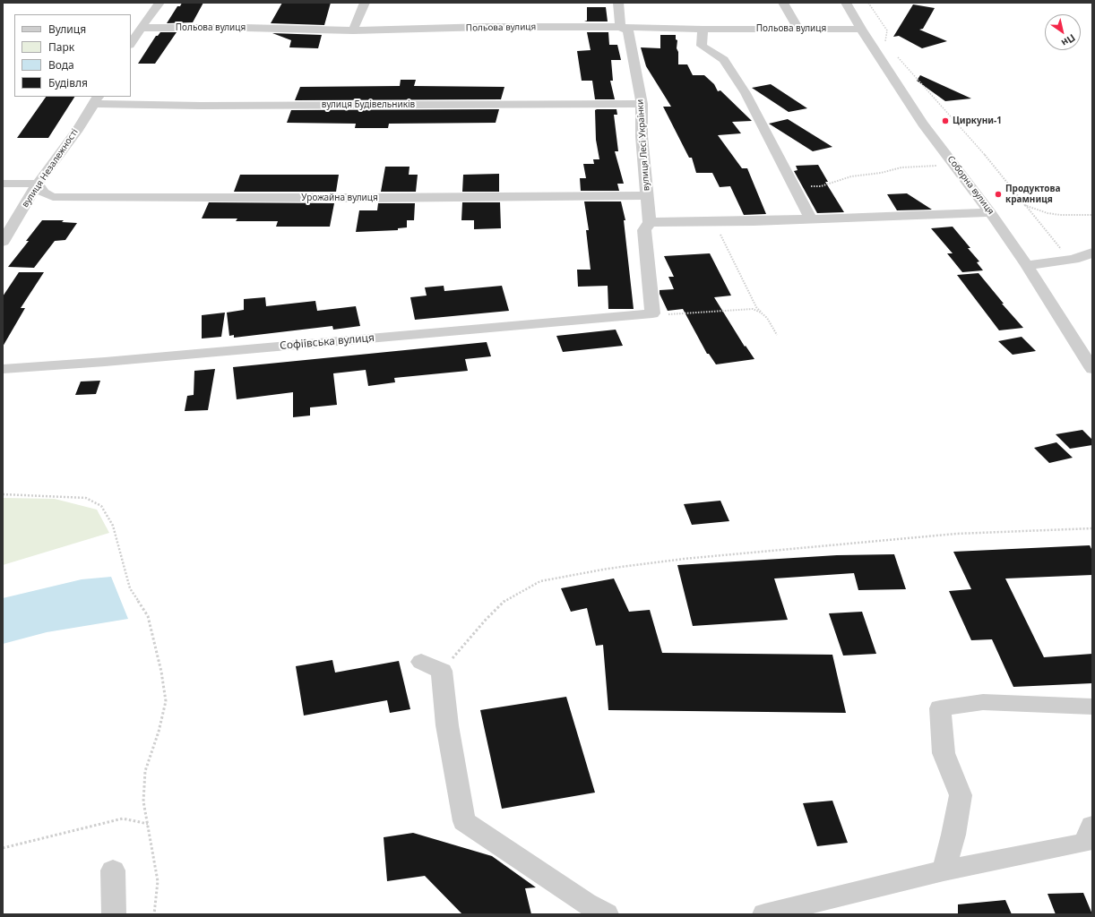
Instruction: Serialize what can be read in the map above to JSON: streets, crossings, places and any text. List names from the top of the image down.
{
  "streets": {
    "street": [
      "Польова вулиця",
      "вулиця Будівельників",
      "вулиця Лесі Українки",
      "вулиця Незалежності",
      "Соборна вулиця",
      "Урожайна вулиця",
      "Софіївська вулиця"
    ]
  },
  "crossings": [
    ["Польова вулиця", "вулиця Лесі Українки"],
    ["Польова вулиця", "Соборна вулиця"],
    ["вулиця Будівельників", "вулиця Лесі Українки"],
    ["вулиця Будівельників", "вулиця Незалежності"],
    ["вулиця Лесі Українки", "Урожайна вулиця"],
    ["вулиця Лесі Українки", "Софіївська вулиця"],
    ["вулиця Незалежності", "Урожайна вулиця"]
  ],
  "places": ["Циркуни-1", "Продуктова крамниця"],
  "legend": [
    "Вулиця",
    "Парк",
    "Вода",
    "Будівля"
  ],
  "north": "bottom right"
}
